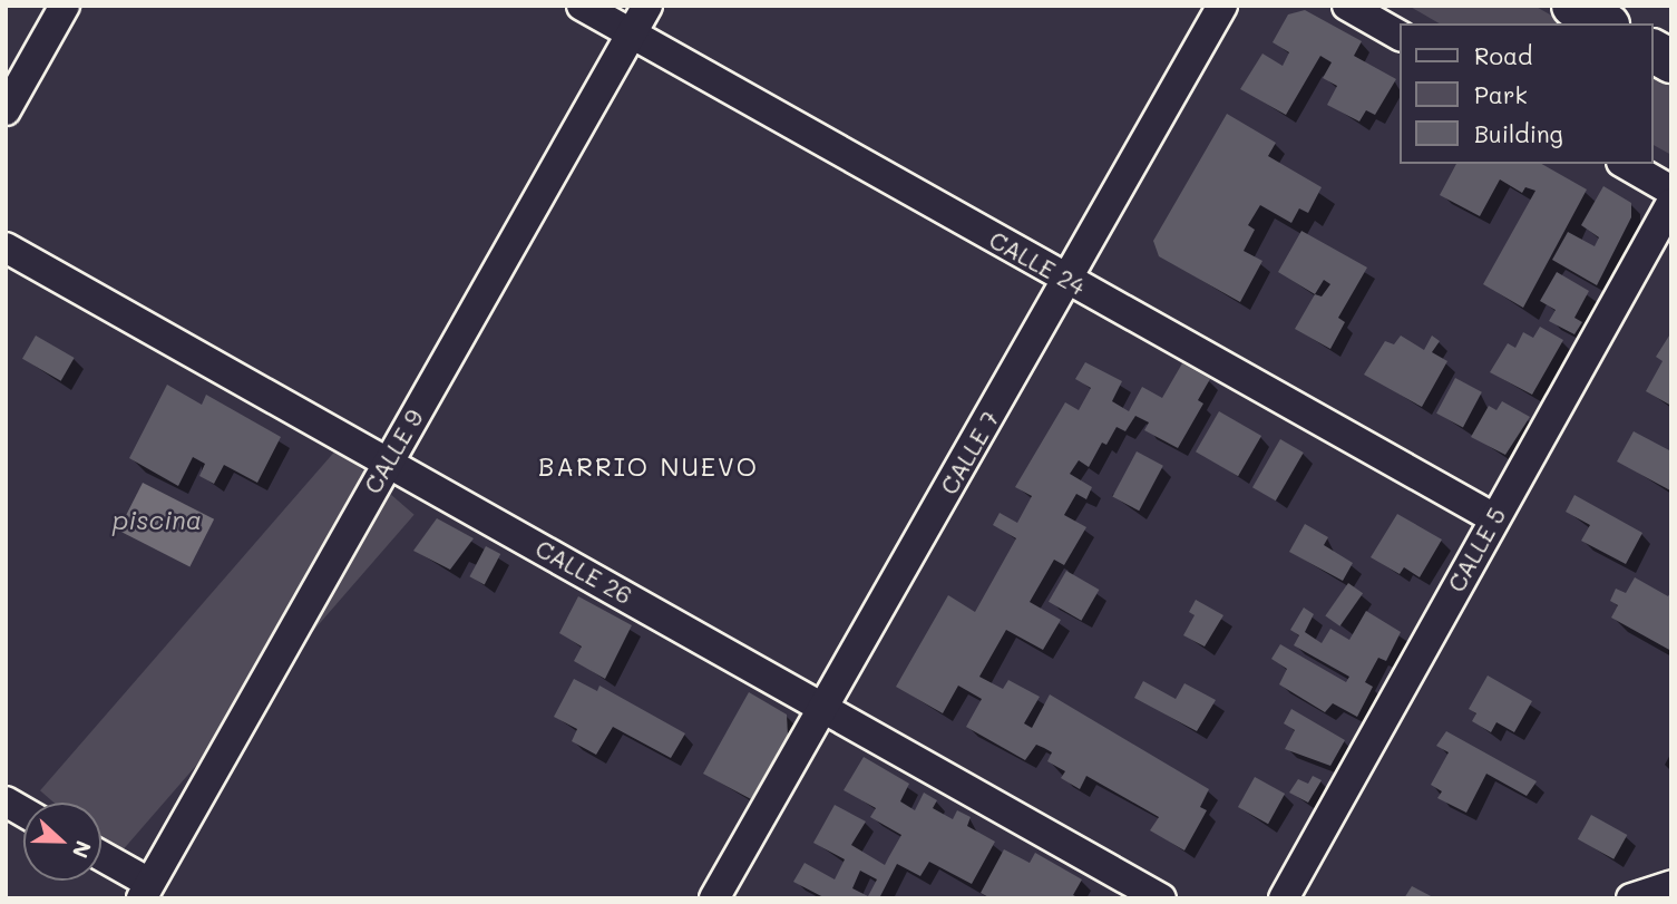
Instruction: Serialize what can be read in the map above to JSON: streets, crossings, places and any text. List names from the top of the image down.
{
  "streets": {
    "street": [
      "CALLE 24",
      "CALLE 9",
      "CALLE 7",
      "CALLE 5",
      "CALLE 26"
    ]
  },
  "crossings": [
    ["CALLE 24", "CALLE 9"],
    ["CALLE 24", "CALLE 7"],
    ["CALLE 24", "CALLE 5"],
    ["CALLE 9", "CALLE 26"],
    ["CALLE 7", "CALLE 26"]
  ],
  "districts": ["BARRIO NUEVO"],
  "water": ["piscina"],
  "legend": ["Road", "Park", "Building"],
  "north": "right"
}
